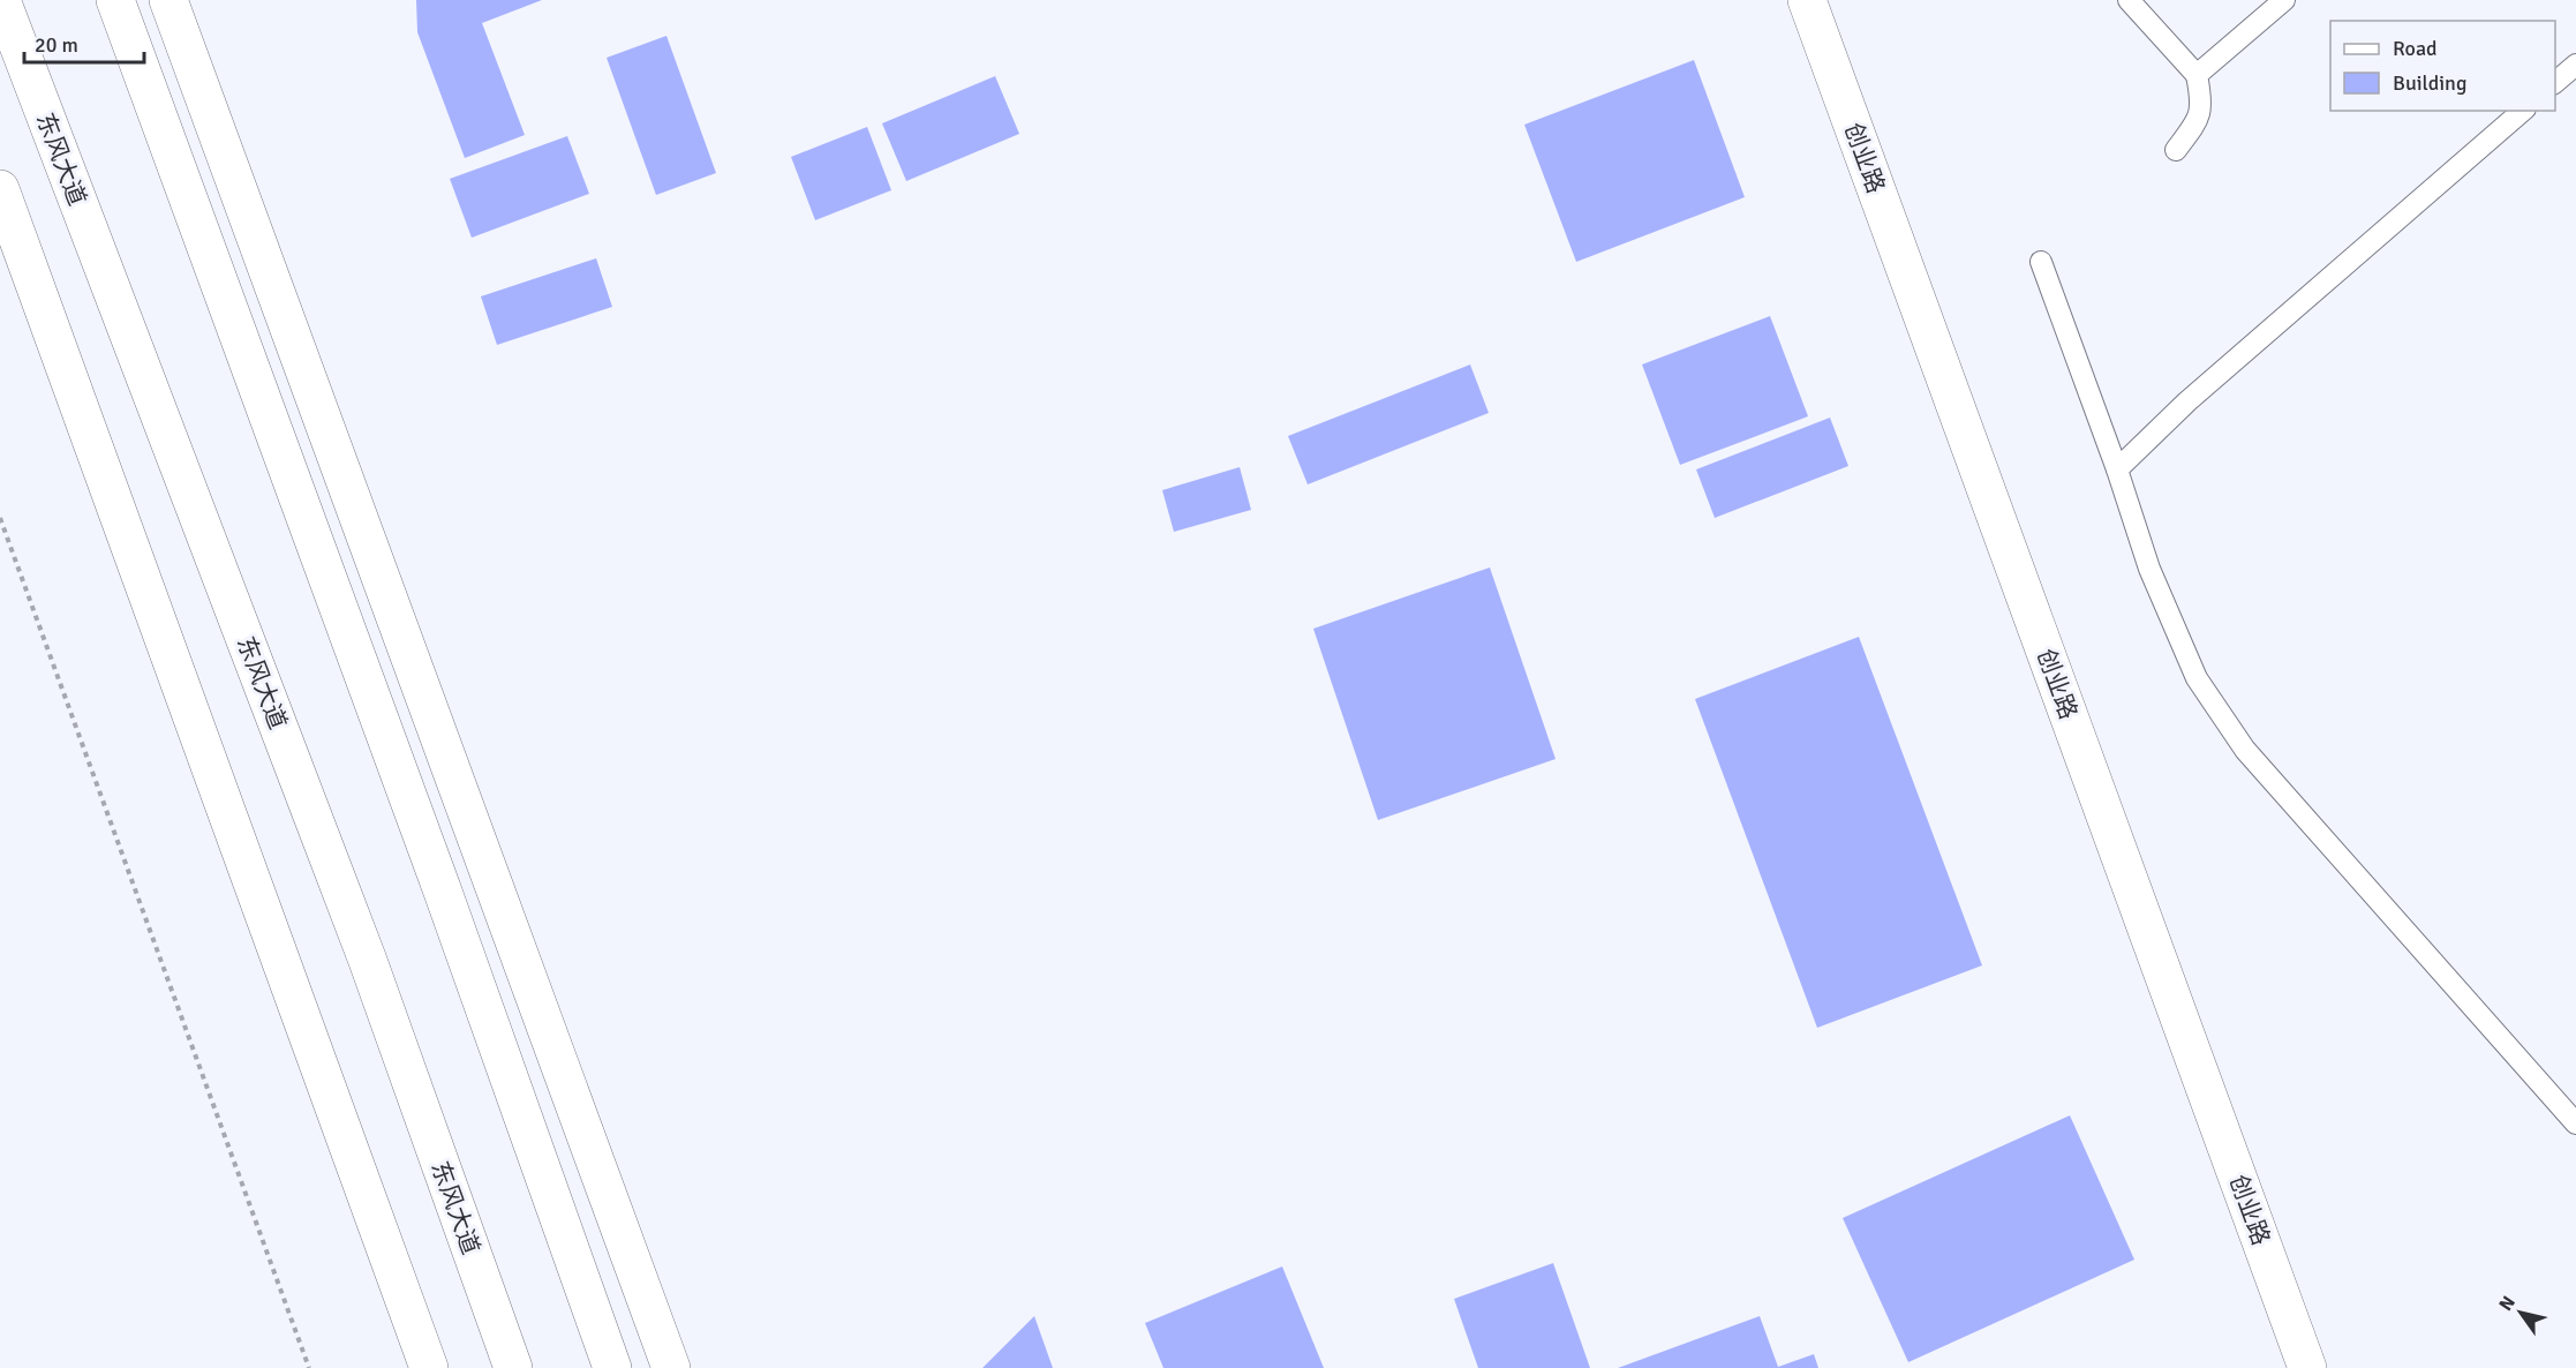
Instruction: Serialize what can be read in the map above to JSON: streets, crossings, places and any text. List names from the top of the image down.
{
  "streets": {
    "main road": ["创业路", "东风大道"]
  },
  "legend": ["Road", "Building"],
  "scale_bar": "20 m",
  "north": "top left"
}
